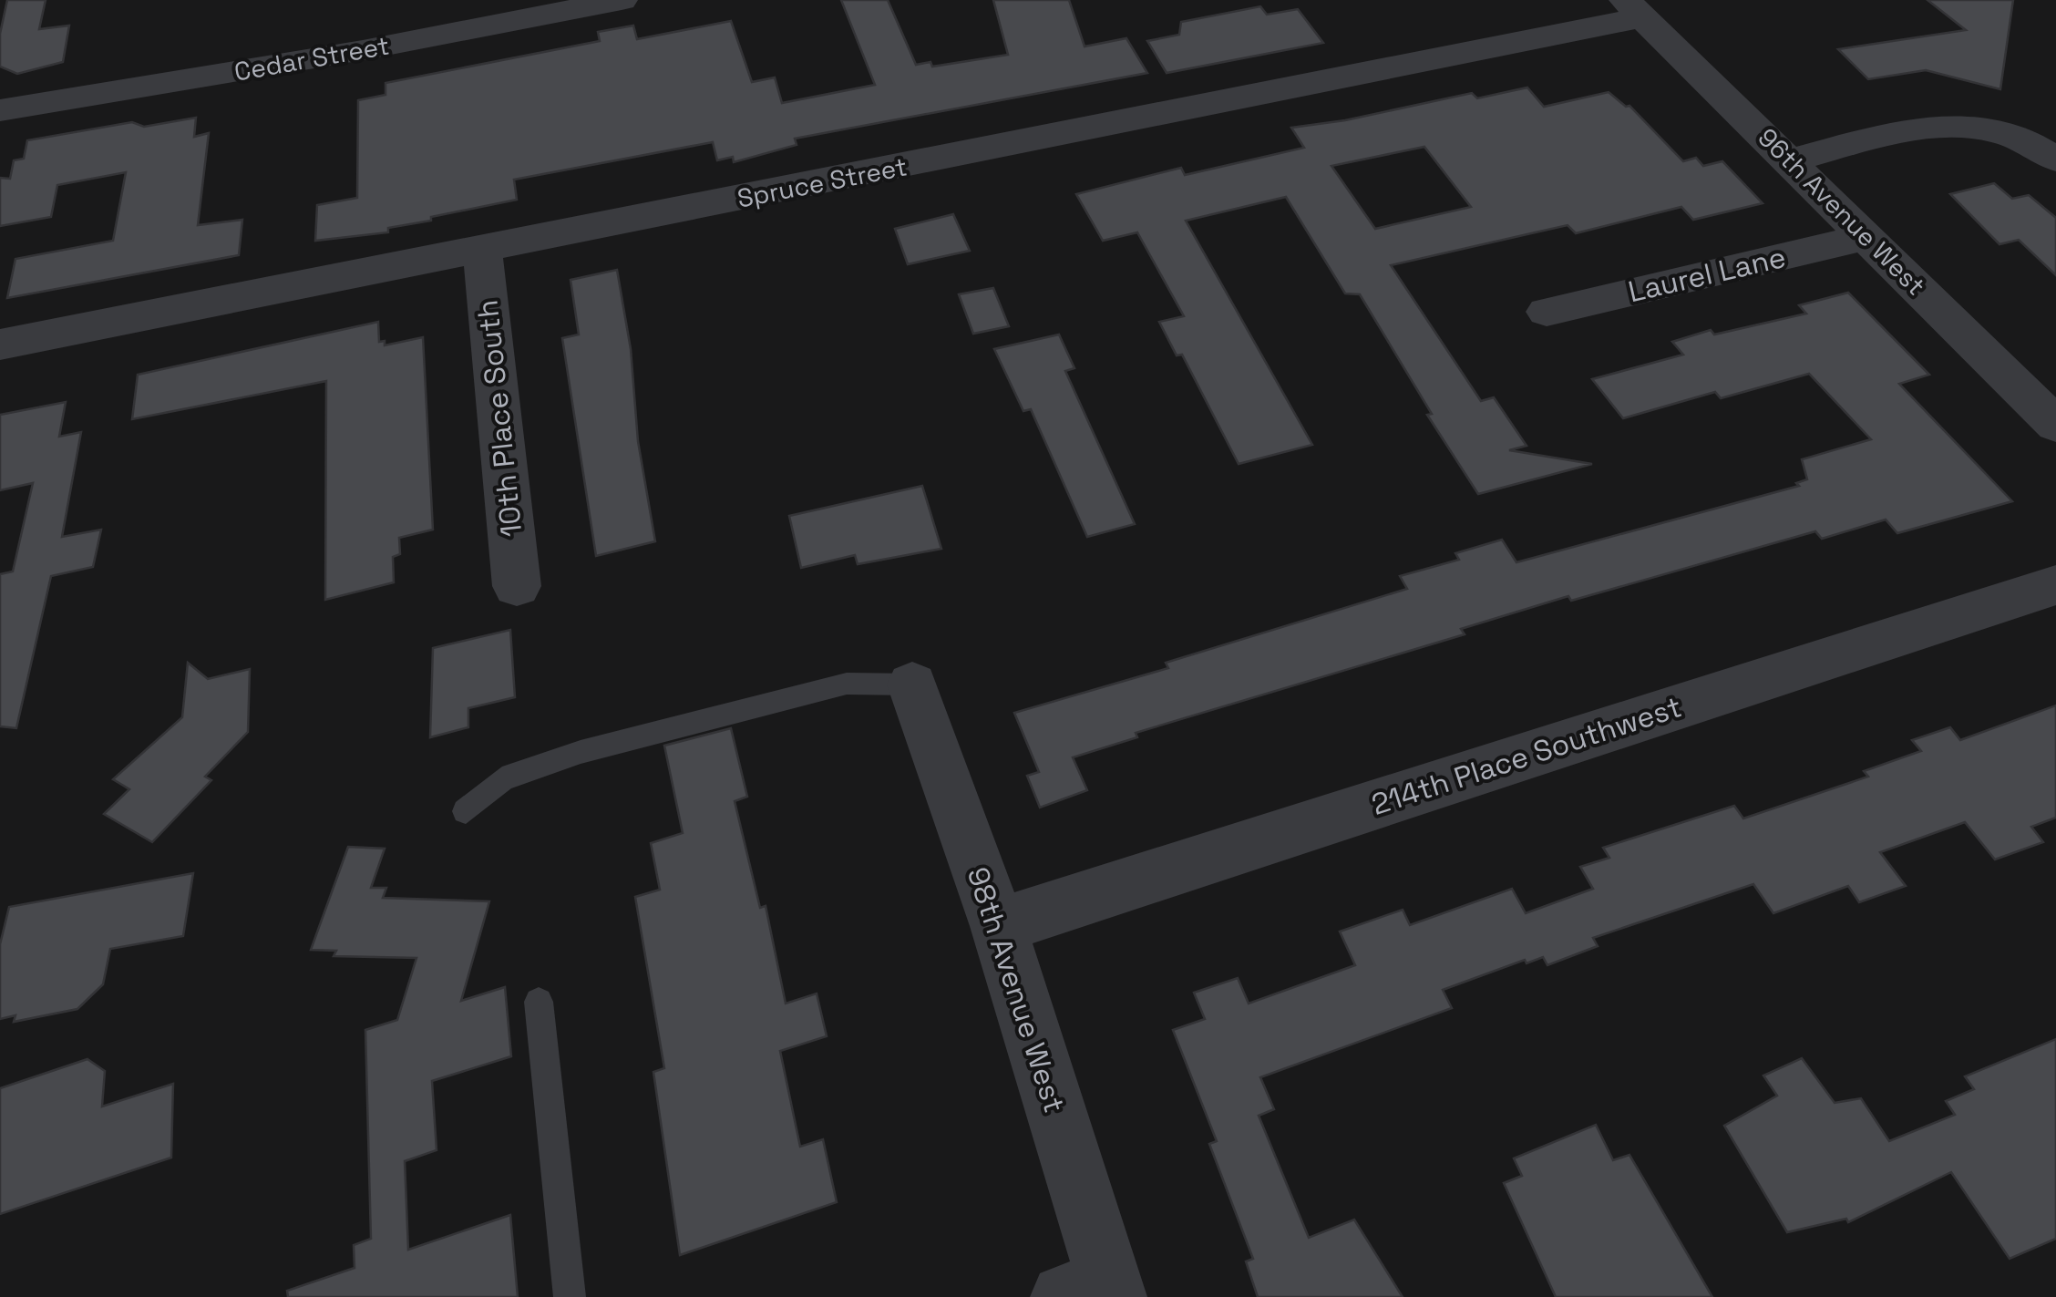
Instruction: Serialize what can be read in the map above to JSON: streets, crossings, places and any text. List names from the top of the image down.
{
  "streets": {
    "street": [
      "Cedar Street",
      "Spruce Street",
      "96th Avenue West",
      "Laurel Lane",
      "10th Place South",
      "214th Place Southwest",
      "98th Avenue West"
    ]
  },
  "crossings": [
    ["Spruce Street", "96th Avenue West"],
    ["Spruce Street", "10th Place South"],
    ["96th Avenue West", "Laurel Lane"],
    ["214th Place Southwest", "98th Avenue West"]
  ]
}
